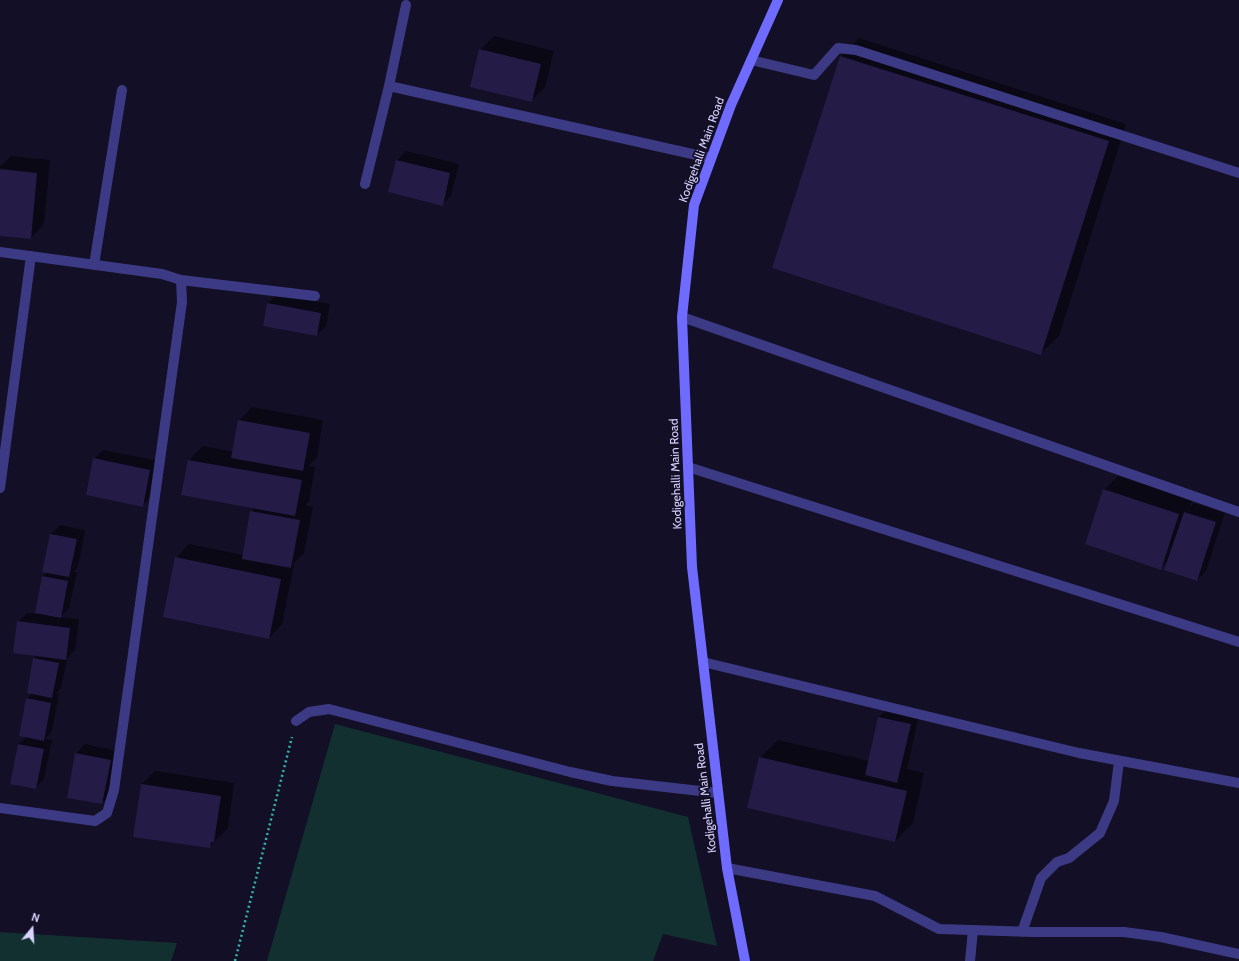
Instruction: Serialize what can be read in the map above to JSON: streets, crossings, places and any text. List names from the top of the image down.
{
  "streets": {
    "street": ["Kodigehalli Main Road"]
  },
  "north": "top"
}
